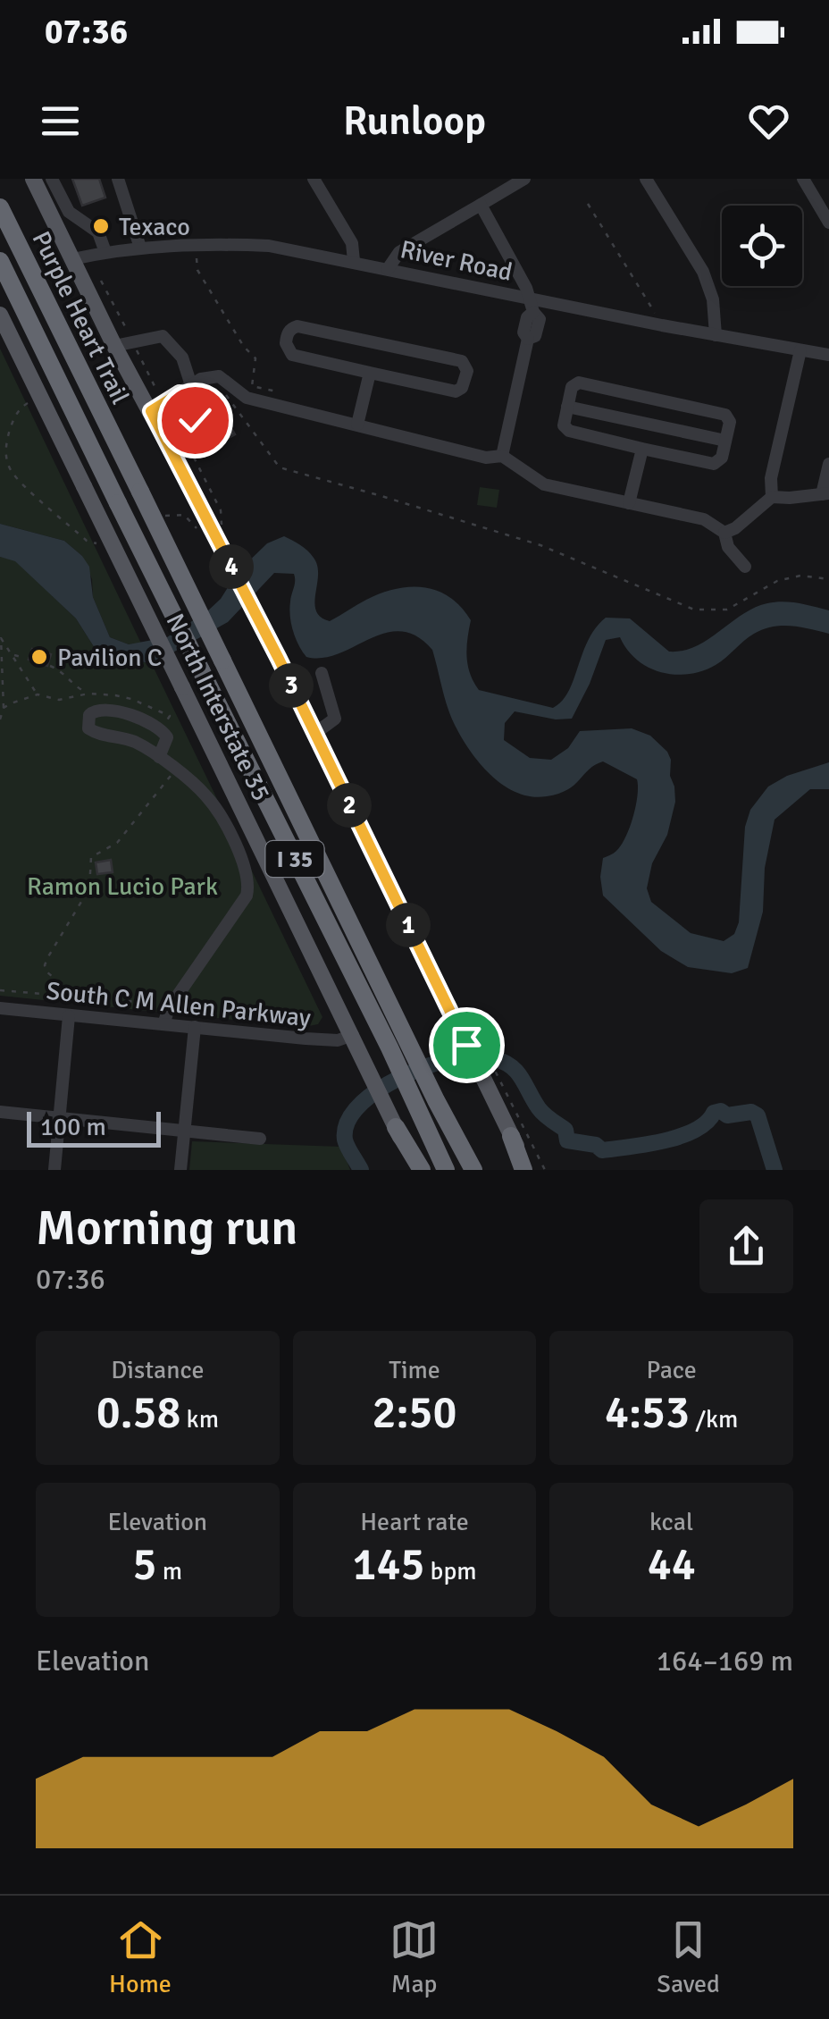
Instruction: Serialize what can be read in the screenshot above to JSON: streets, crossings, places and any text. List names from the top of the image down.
{
  "streets": {
    "highway": ["Purple Heart Trail", "I 35"],
    "main road": ["North Interstate 35"],
    "street": ["River Road", "South C M Allen Parkway"]
  },
  "crossings": [
    ["North Interstate 35", "South C M Allen Parkway"]
  ],
  "parks": ["Ramon Lucio Park"],
  "places": ["Texaco", "Pavilion C"],
  "scale_bar": "100 m",
  "page": {
    "status": "07:36",
    "header": "Runloop",
    "pins": [
      "4",
      "3",
      "2",
      "1"
    ],
    "scale": "100 m",
    "heading": ["Morning run", "07:36"],
    "stats": [
      ["Distance", "0.58 km"],
      ["Time", "2:50"],
      ["Pace", "4:53 /km"],
      ["Elevation", "5 m"],
      ["Heart rate", "145 bpm"],
      ["kcal", "44"]
    ],
    "chart": ["Elevation", "164–169 m"],
    "tabs": ["Home", "Map", "Saved"]
  }
}
